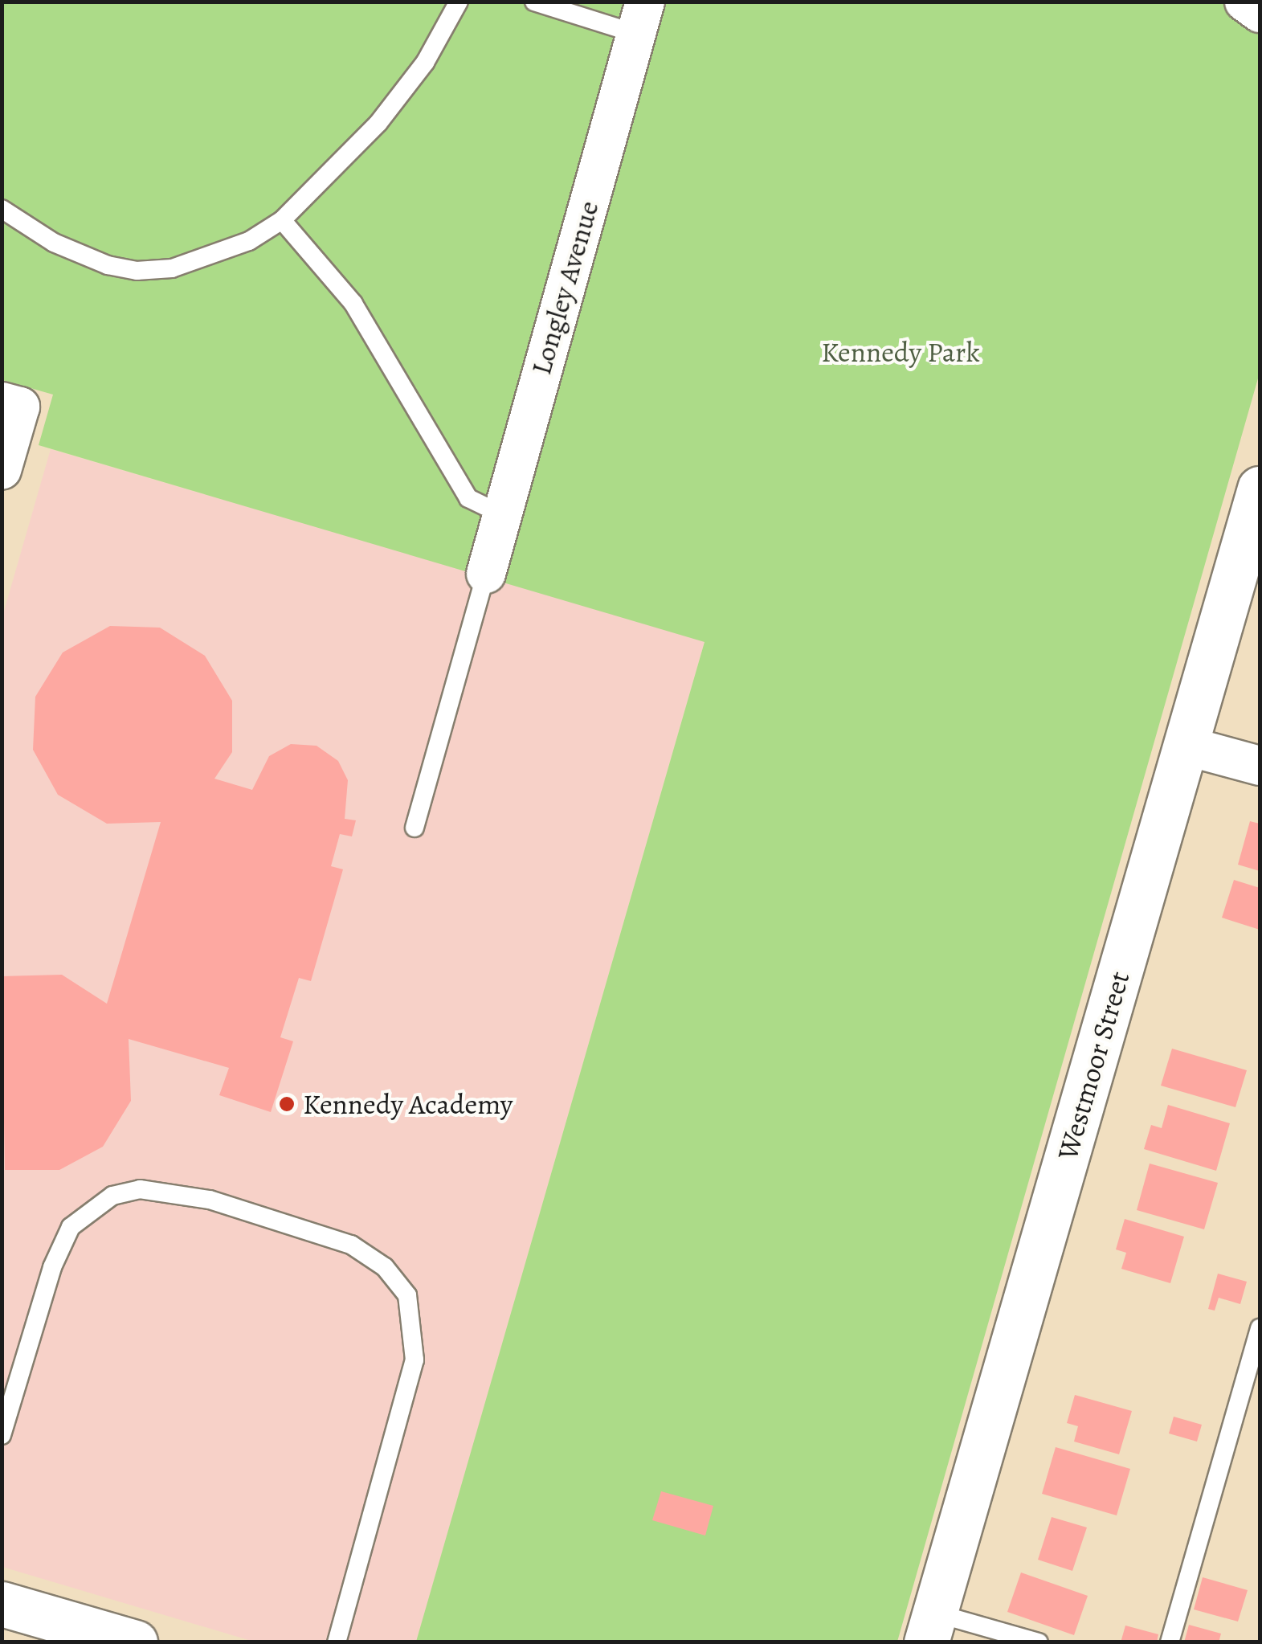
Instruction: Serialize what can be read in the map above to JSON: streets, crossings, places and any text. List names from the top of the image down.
{
  "streets": {
    "street": ["Longley Avenue", "Westmoor Street"]
  },
  "parks": ["Kennedy Park"],
  "places": ["Kennedy Academy"]
}
